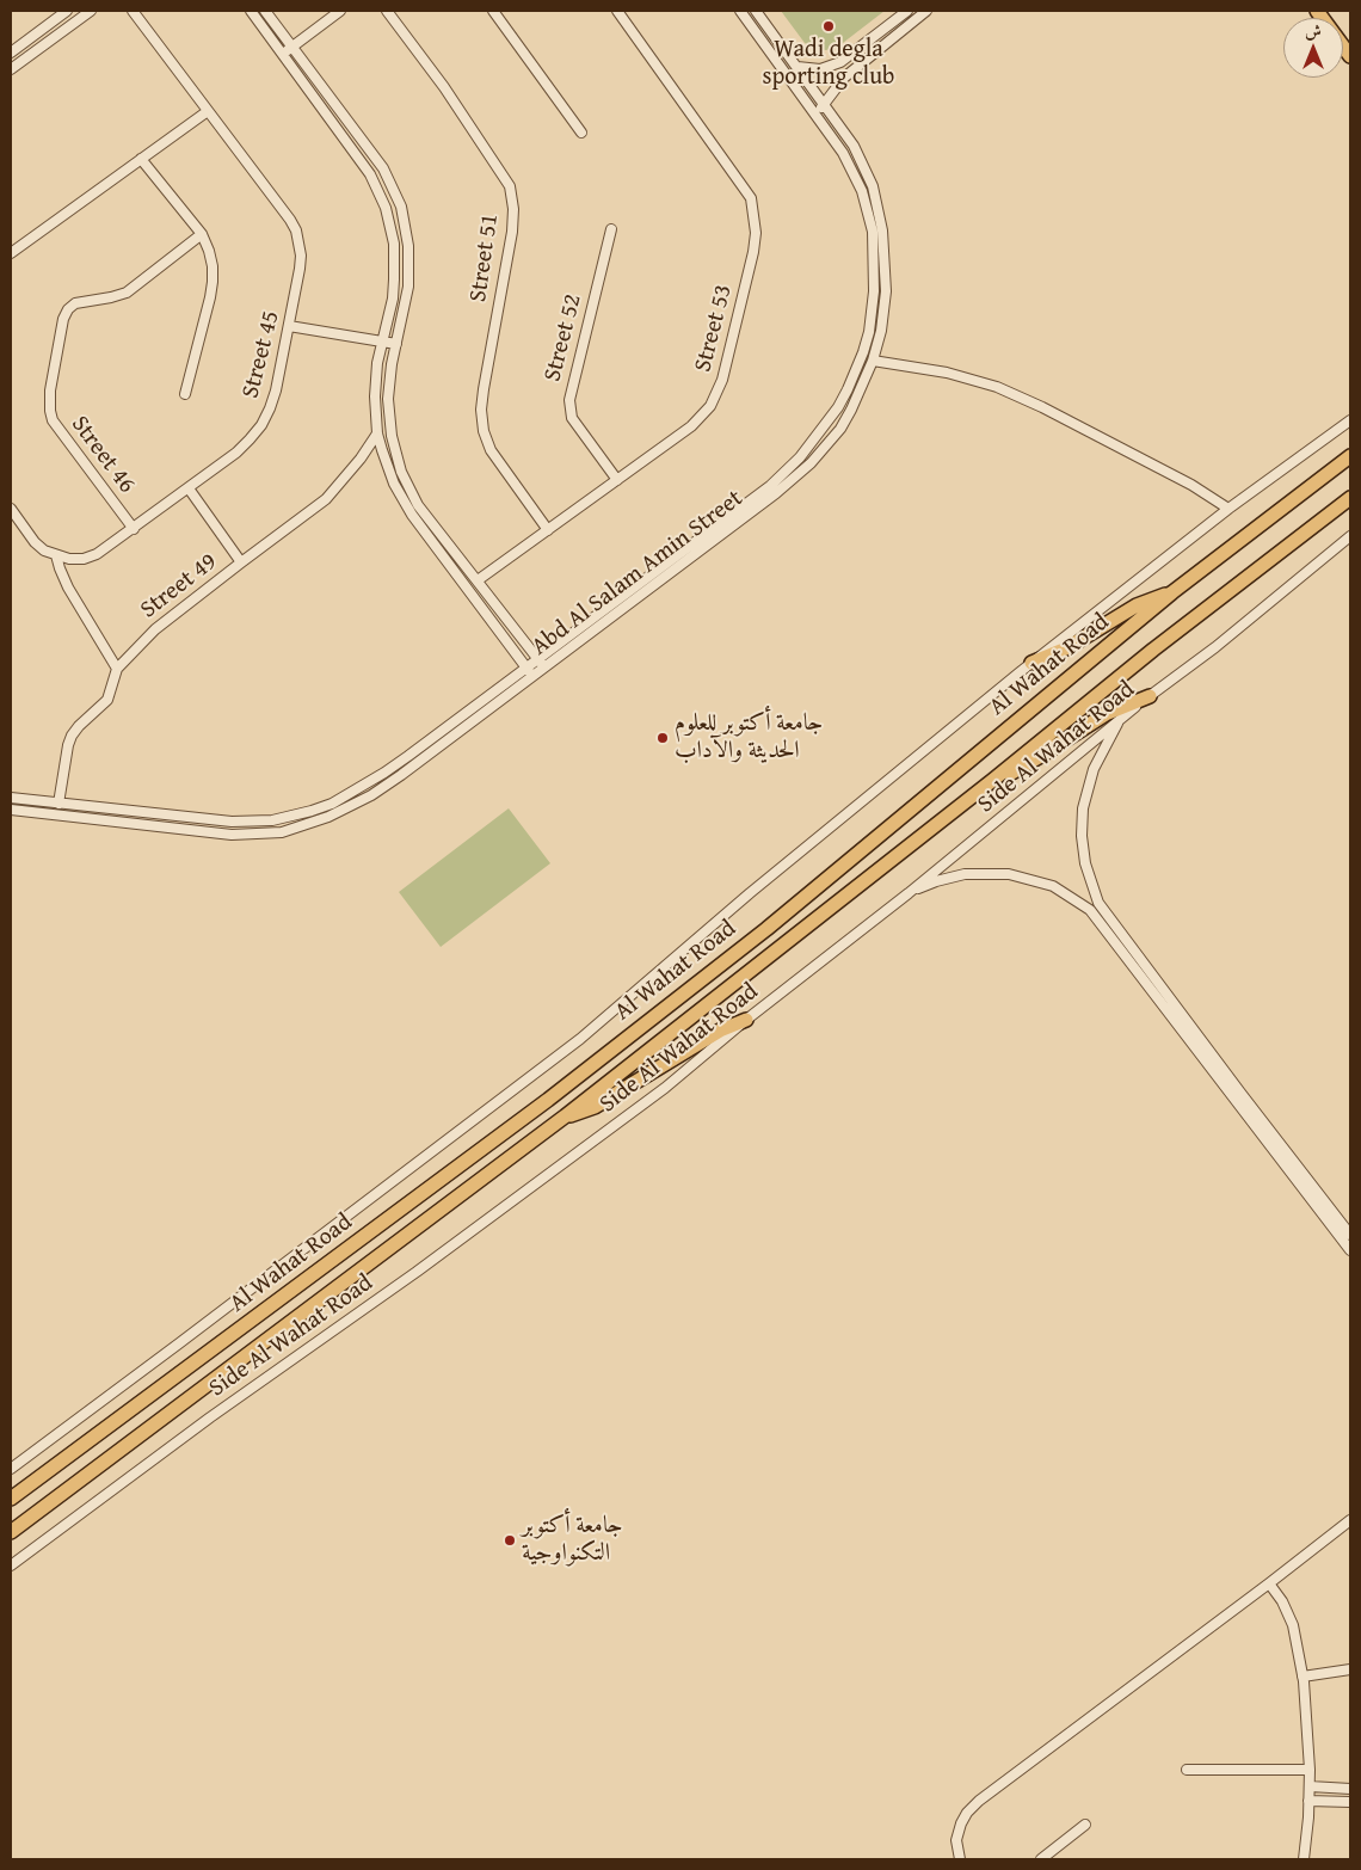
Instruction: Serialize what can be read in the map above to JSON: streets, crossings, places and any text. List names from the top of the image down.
{
  "streets": {
    "highway": ["Al Wahat Road"],
    "street": [
      "Street 51",
      "Street 53",
      "Street 52",
      "Street 45",
      "Street 46",
      "Abd Al Salam Amin Street",
      "Street 49",
      "Side Al Wahat Road"
    ]
  },
  "crossings": [
    ["Street 51", "Street 53"],
    ["Street 53", "Street 52"],
    ["Street 45", "Street 46"],
    ["Abd Al Salam Amin Street", "Street 49"]
  ],
  "places": ["Wadi degla sporting club", "جامعة أكتوبر للعلوم الحديثة والآداب", "جامعة أكتوبر التكنواوجية"],
  "north": "top"
}
